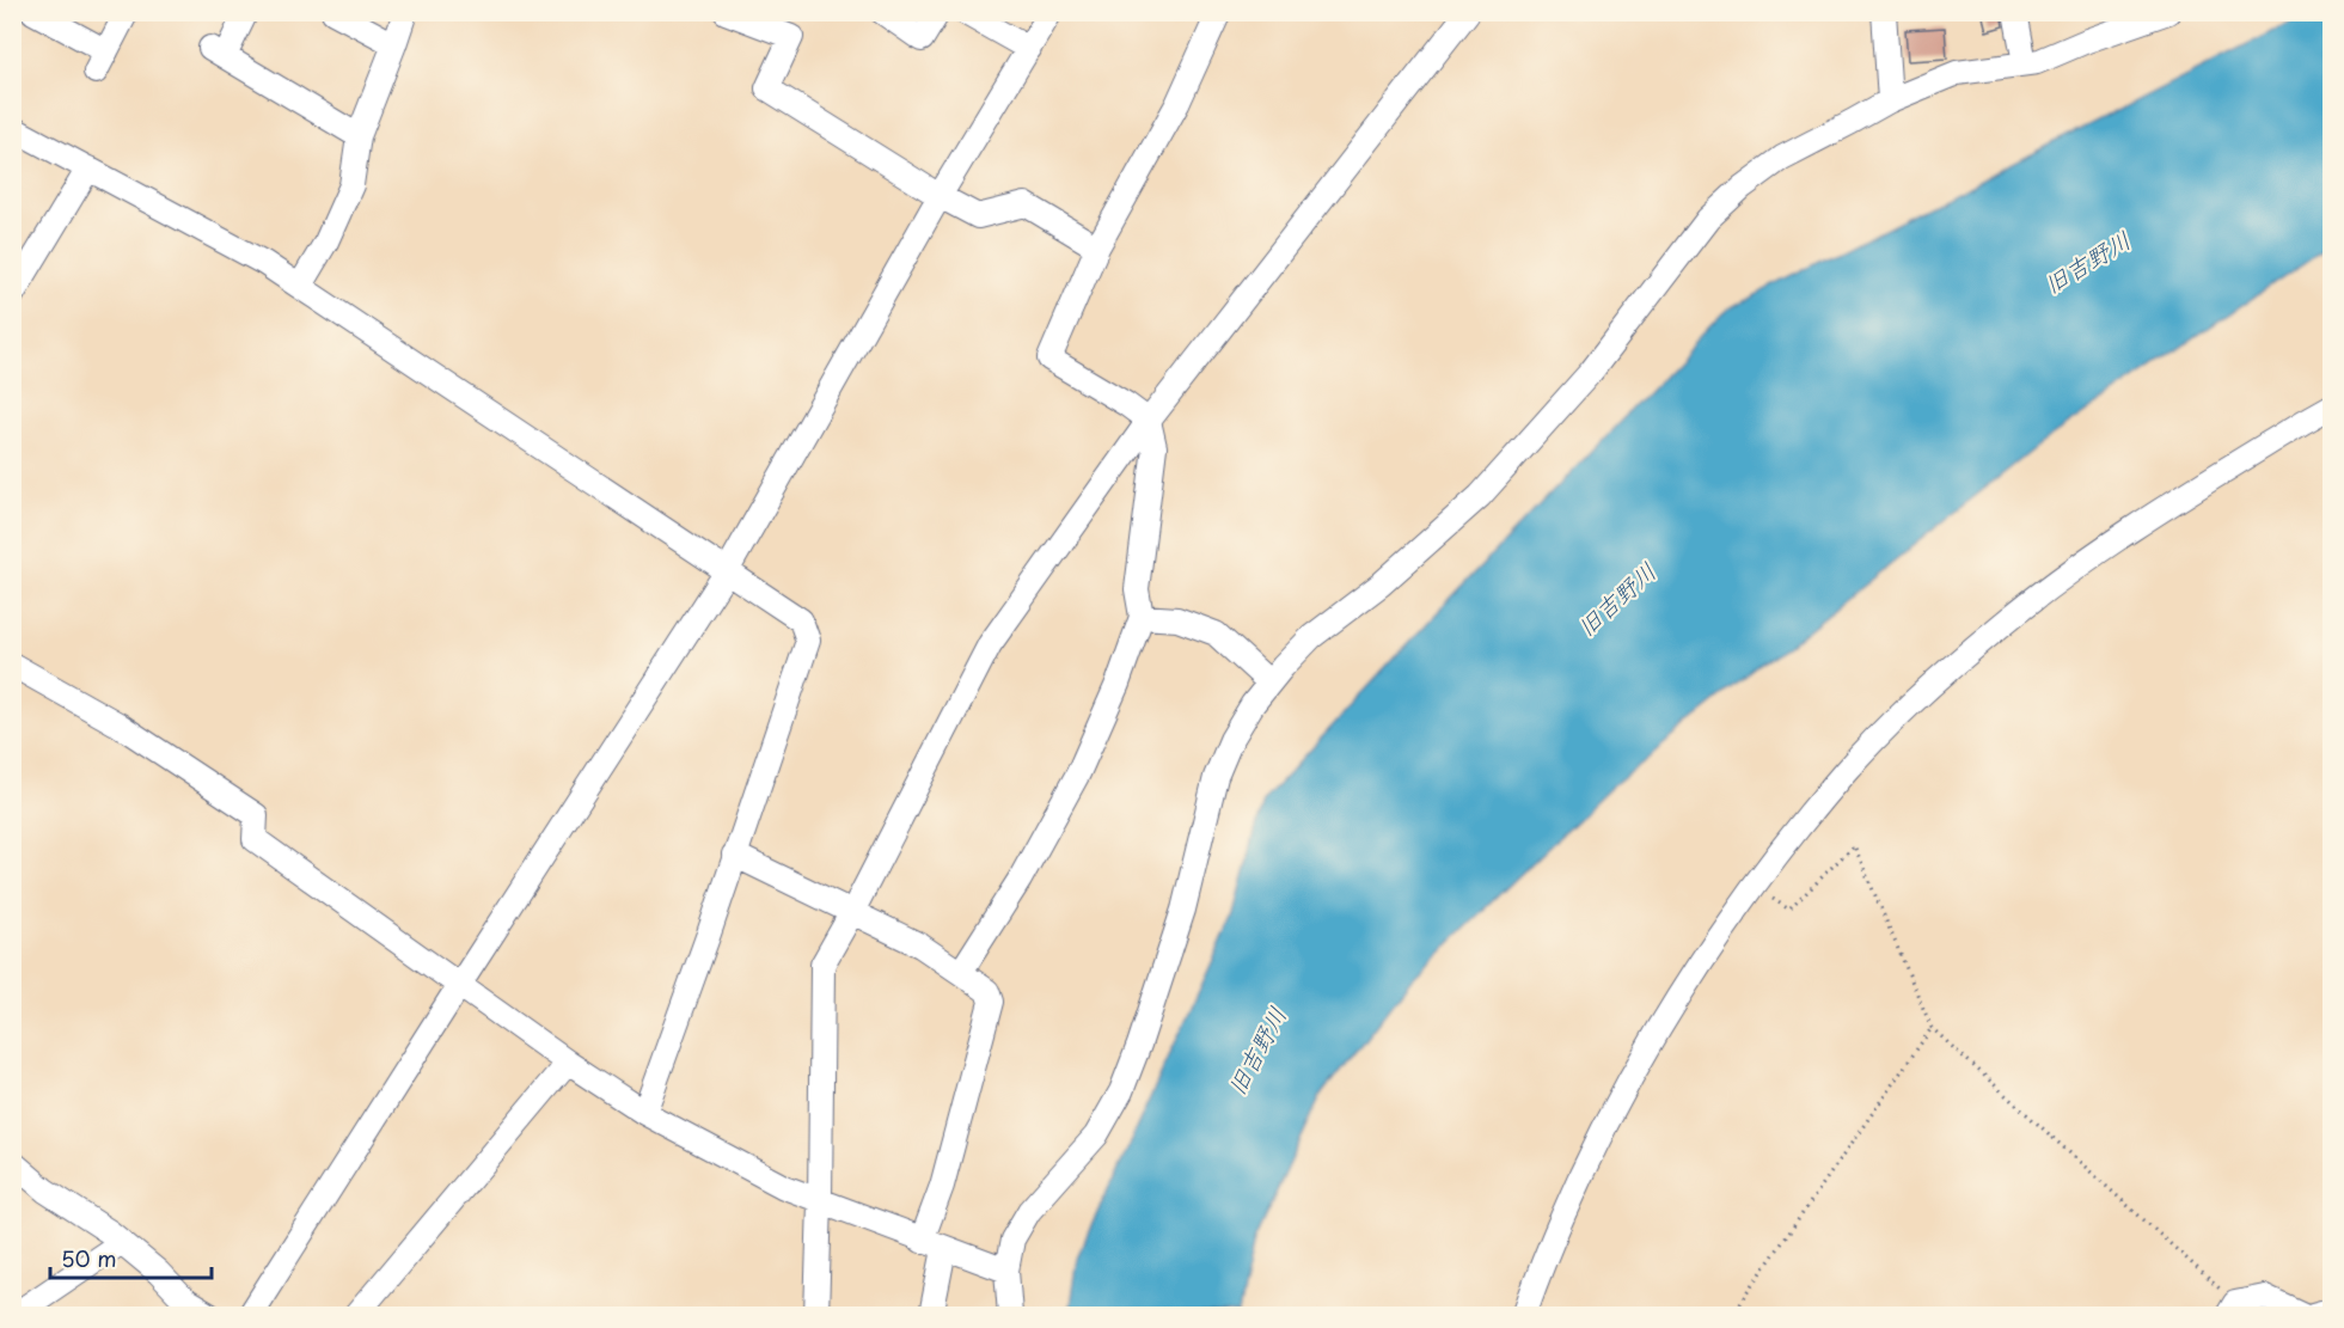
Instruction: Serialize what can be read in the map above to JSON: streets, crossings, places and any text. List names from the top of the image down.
{
  "water": ["旧吉野川"],
  "scale_bar": "50 m"
}
